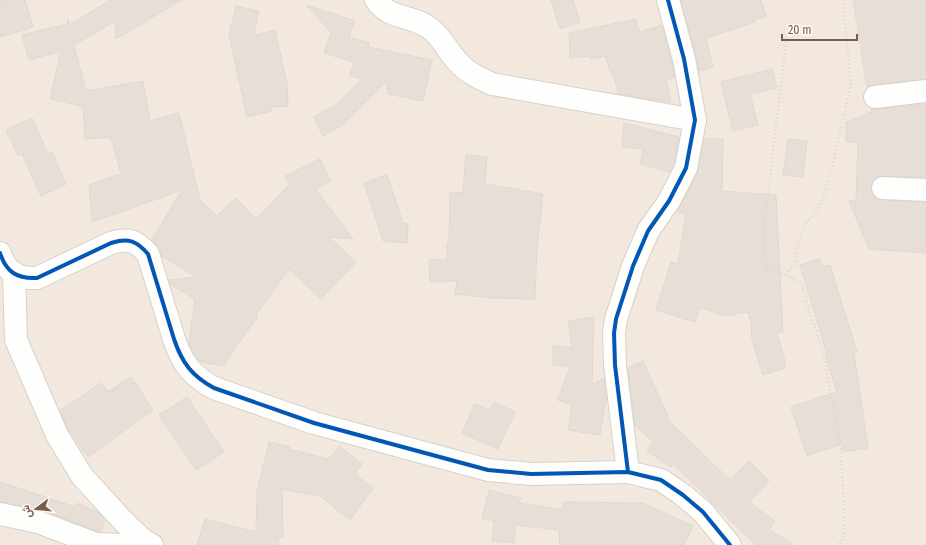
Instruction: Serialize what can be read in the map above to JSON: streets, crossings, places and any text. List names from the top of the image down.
{
  "scale_bar": "20 m",
  "north": "left"
}
